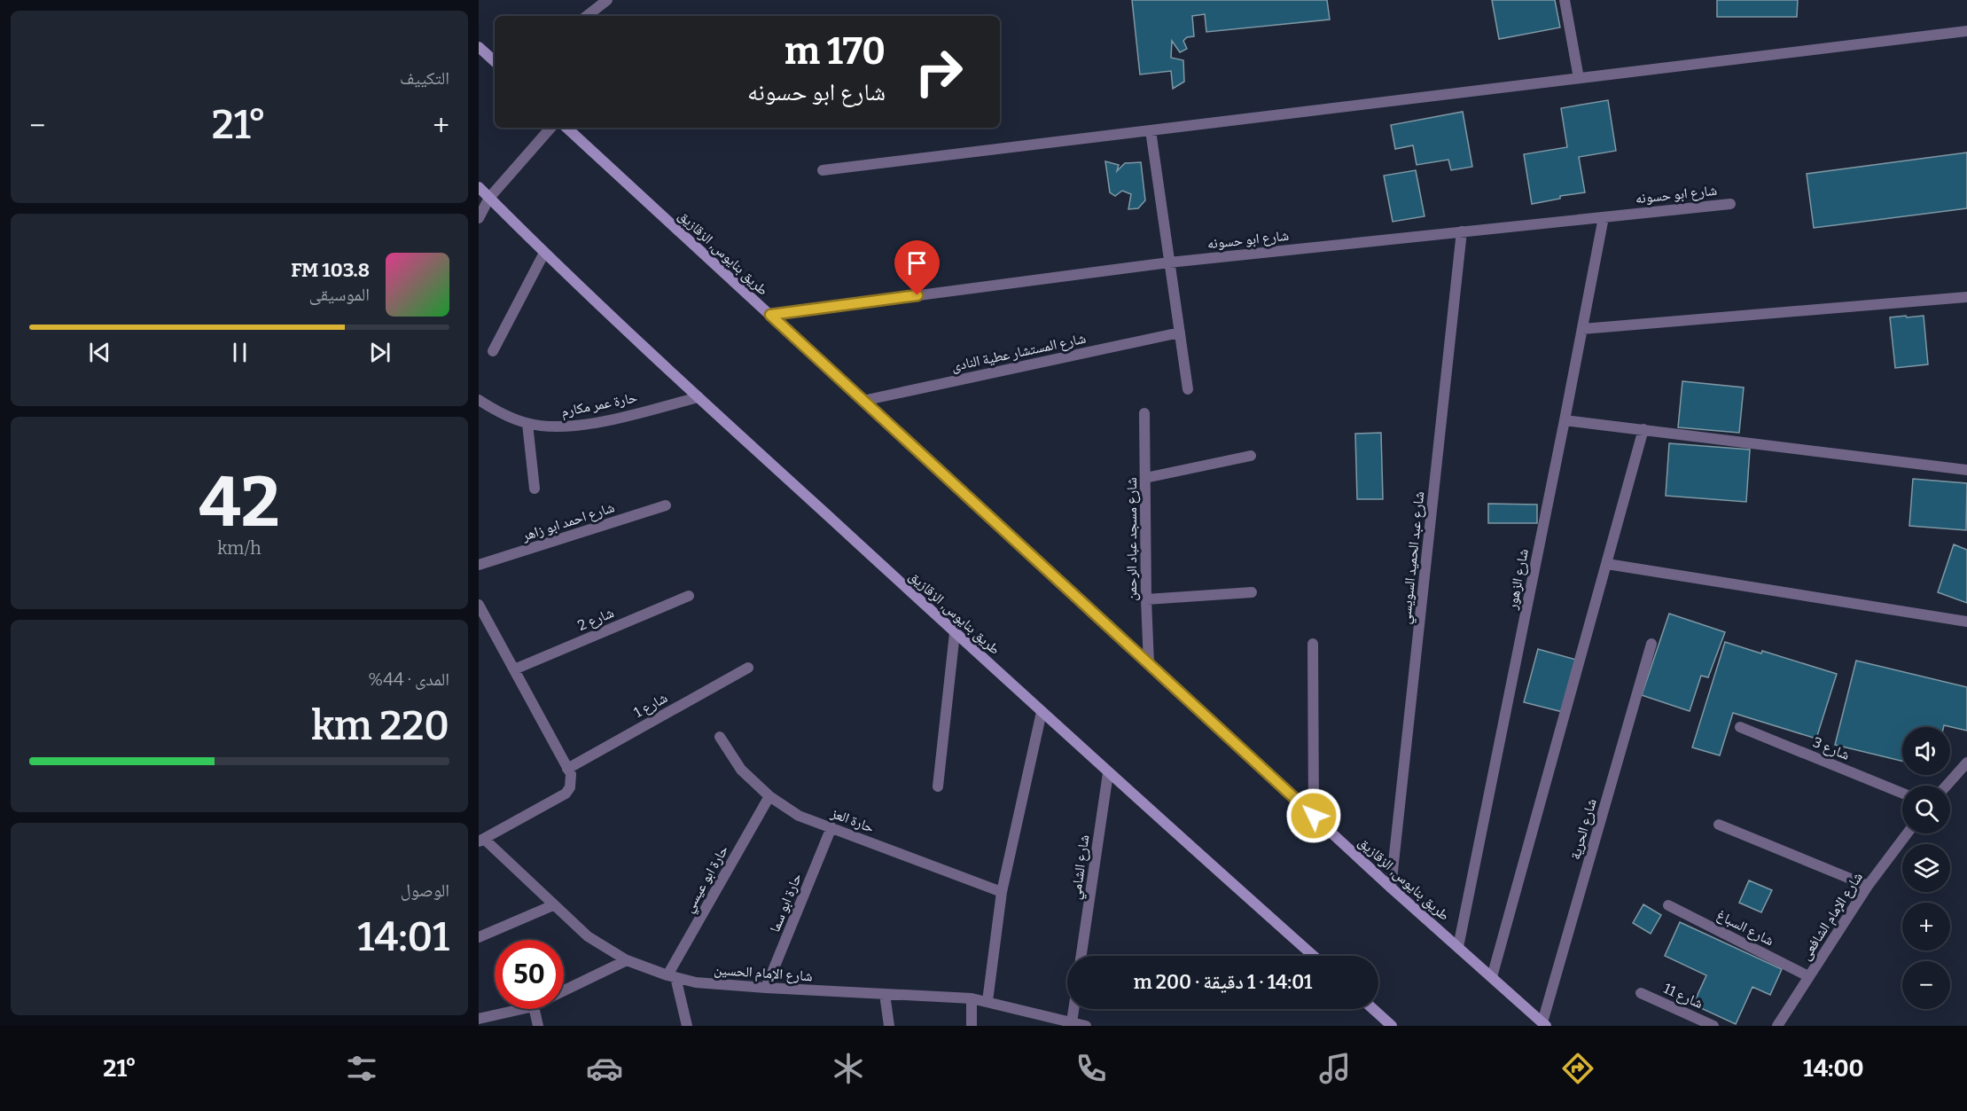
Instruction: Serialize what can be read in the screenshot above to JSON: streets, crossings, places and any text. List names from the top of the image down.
{
  "streets": {
    "main road": ["طريق بنايوس, الزقازيق"],
    "street": [
      "شارع ابو حسونه",
      "شارع المستشار عطية النادى",
      "حارة عمر مكارم",
      "شارع احمد ابو زاهر",
      "شارع مسجد عباد الرحمن",
      "شارع عبد الحميد السويسي",
      "شارع الزهور",
      "شارع 2",
      "شارع 1",
      "شارع 3",
      "حارة العز",
      "شارع الحرية",
      "شارع الشامي",
      "حارة ابو عيسي",
      "حارة ابو سما",
      "شارع الإمام الشافعى",
      "شارع السباغ",
      "شارع الإمام الحسين",
      "شارع 11"
    ]
  },
  "crossings": [
    ["شارع ابو حسونه", "طريق بنايوس, الزقازيق"],
    ["شارع ابو حسونه", "شارع عبد الحميد السويسي"],
    ["شارع ابو حسونه", "شارع الزهور"],
    ["طريق بنايوس, الزقازيق", "شارع المستشار عطية النادى"],
    ["طريق بنايوس, الزقازيق", "حارة عمر مكارم"],
    ["طريق بنايوس, الزقازيق", "شارع مسجد عباد الرحمن"],
    ["طريق بنايوس, الزقازيق", "شارع عبد الحميد السويسي"],
    ["طريق بنايوس, الزقازيق", "شارع الزهور"],
    ["طريق بنايوس, الزقازيق", "شارع الحرية"],
    ["طريق بنايوس, الزقازيق", "شارع الشامي"],
    ["حارة العز", "حارة ابو عيسي"],
    ["حارة العز", "حارة ابو سما"],
    ["حارة ابو عيسي", "شارع الإمام الحسين"],
    ["حارة ابو سما", "شارع الإمام الحسين"],
    ["شارع الإمام الشافعى", "شارع السباغ"]
  ],
  "page": {
    "tile": [
      "التكييف",
      ["42", "km/h"],
      ["المدى · 44%", "220 km"],
      ["الوصول", "14:01"]
    ],
    "turn": ["170 m", "شارع ابو حسونه"],
    "heat": ["−", "21°", "+"],
    "song": ["103.8 FM", "الموسيقى"],
    "map_buttons": ["+", "−"],
    "limit": "50",
    "trip": "14:01 · 1 دقيقة · 200 m",
    "tabs": ["14:00", "21°"]
  }
}
